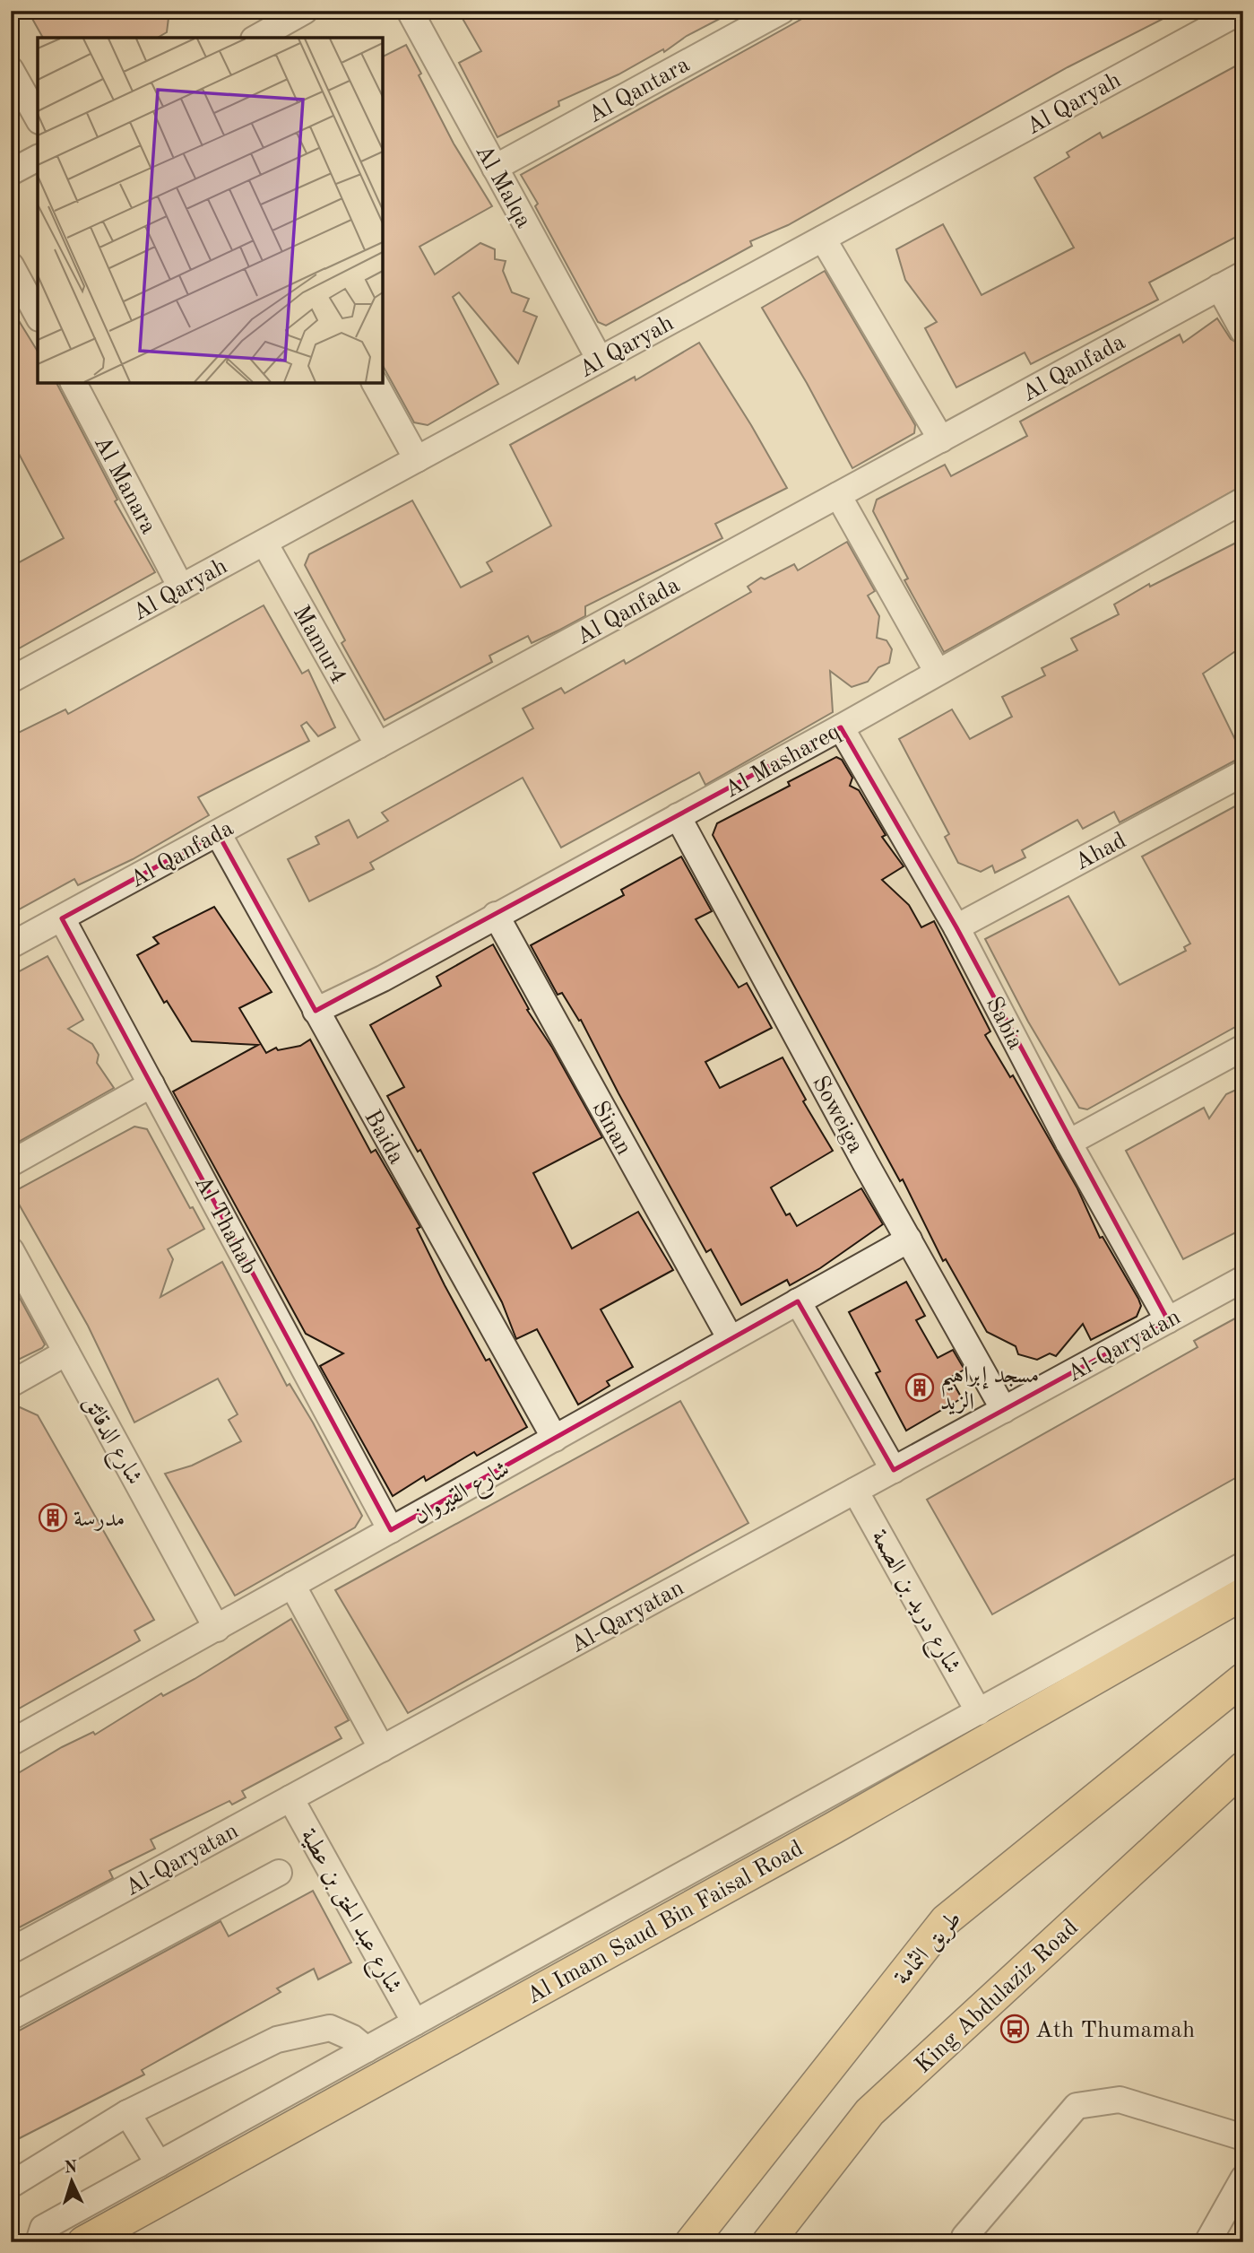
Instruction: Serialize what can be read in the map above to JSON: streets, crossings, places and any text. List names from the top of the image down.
{
  "streets": {
    "main road": ["Al Imam Saud Bin Faisal Road", "طريق الثمامة", "King Abdulaziz Road"],
    "street": [
      "Al Qantara",
      "Al Qaryah",
      "Al Malqa",
      "Al Qanfada",
      "Al Manara",
      "Mamur4",
      "Al Mashareq",
      "Ahad",
      "Sabia",
      "Soweiga",
      "Sinan",
      "Baida",
      "Al Thahab",
      "Al-Qaryatan",
      "شارع الدقائق",
      "شارع القيروان",
      "شارع دريد بن الصمة",
      "شارع عبد الحق بن عطية"
    ]
  },
  "crossings": [
    ["Al Qantara", "Al Malqa"],
    ["Al Qaryah", "Al Malqa"],
    ["Al Qaryah", "Al Manara"],
    ["Al Qaryah", "Mamur4"],
    ["Al Qanfada", "Mamur4"],
    ["Al Qanfada", "Baida"],
    ["Al Qanfada", "Al Thahab"],
    ["Al Mashareq", "Sabia"],
    ["Al Mashareq", "Soweiga"],
    ["Al Mashareq", "Sinan"],
    ["Al Mashareq", "Baida"],
    ["Ahad", "Sabia"],
    ["Sabia", "Al-Qaryatan"],
    ["Soweiga", "Al-Qaryatan"],
    ["Soweiga", "شارع القيروان"],
    ["Sinan", "شارع القيروان"],
    ["Baida", "شارع القيروان"],
    ["Al Thahab", "شارع القيروان"],
    ["Al-Qaryatan", "شارع دريد بن الصمة"],
    ["Al-Qaryatan", "شارع عبد الحق بن عطية"],
    ["شارع الدقائق", "شارع القيروان"]
  ],
  "places": {
    "building": ["مسجد إبراهيم الزيد", "مدرسة"],
    "bus stop": ["Ath Thumamah"]
  },
  "north": "top"
}
